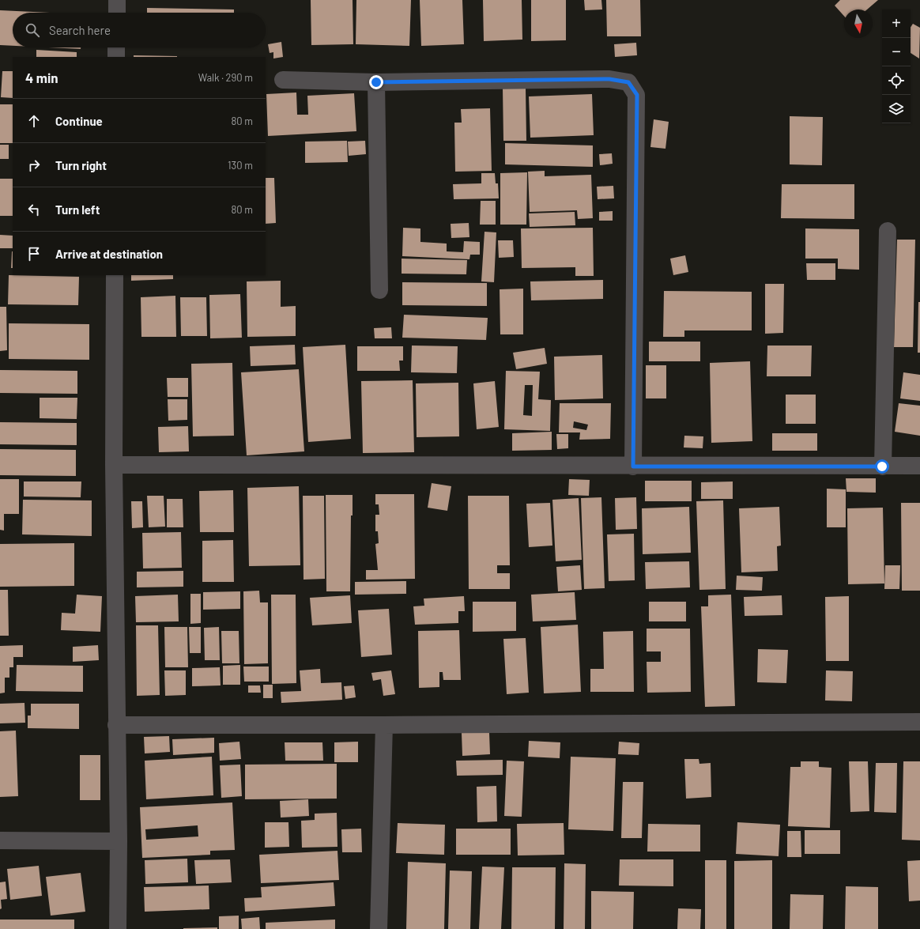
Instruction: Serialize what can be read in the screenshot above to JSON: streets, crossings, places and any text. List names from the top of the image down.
{
  "north": "bottom",
  "page": {
    "map_buttons": ["+", "−"],
    "search": "Search here",
    "heading": ["4 min", "Walk · 290 m"],
    "list": [
      ["Continue", "80 m"],
      ["Turn right", "130 m"],
      ["Turn left", "80 m"],
      "Arrive at destination"
    ]
  }
}
